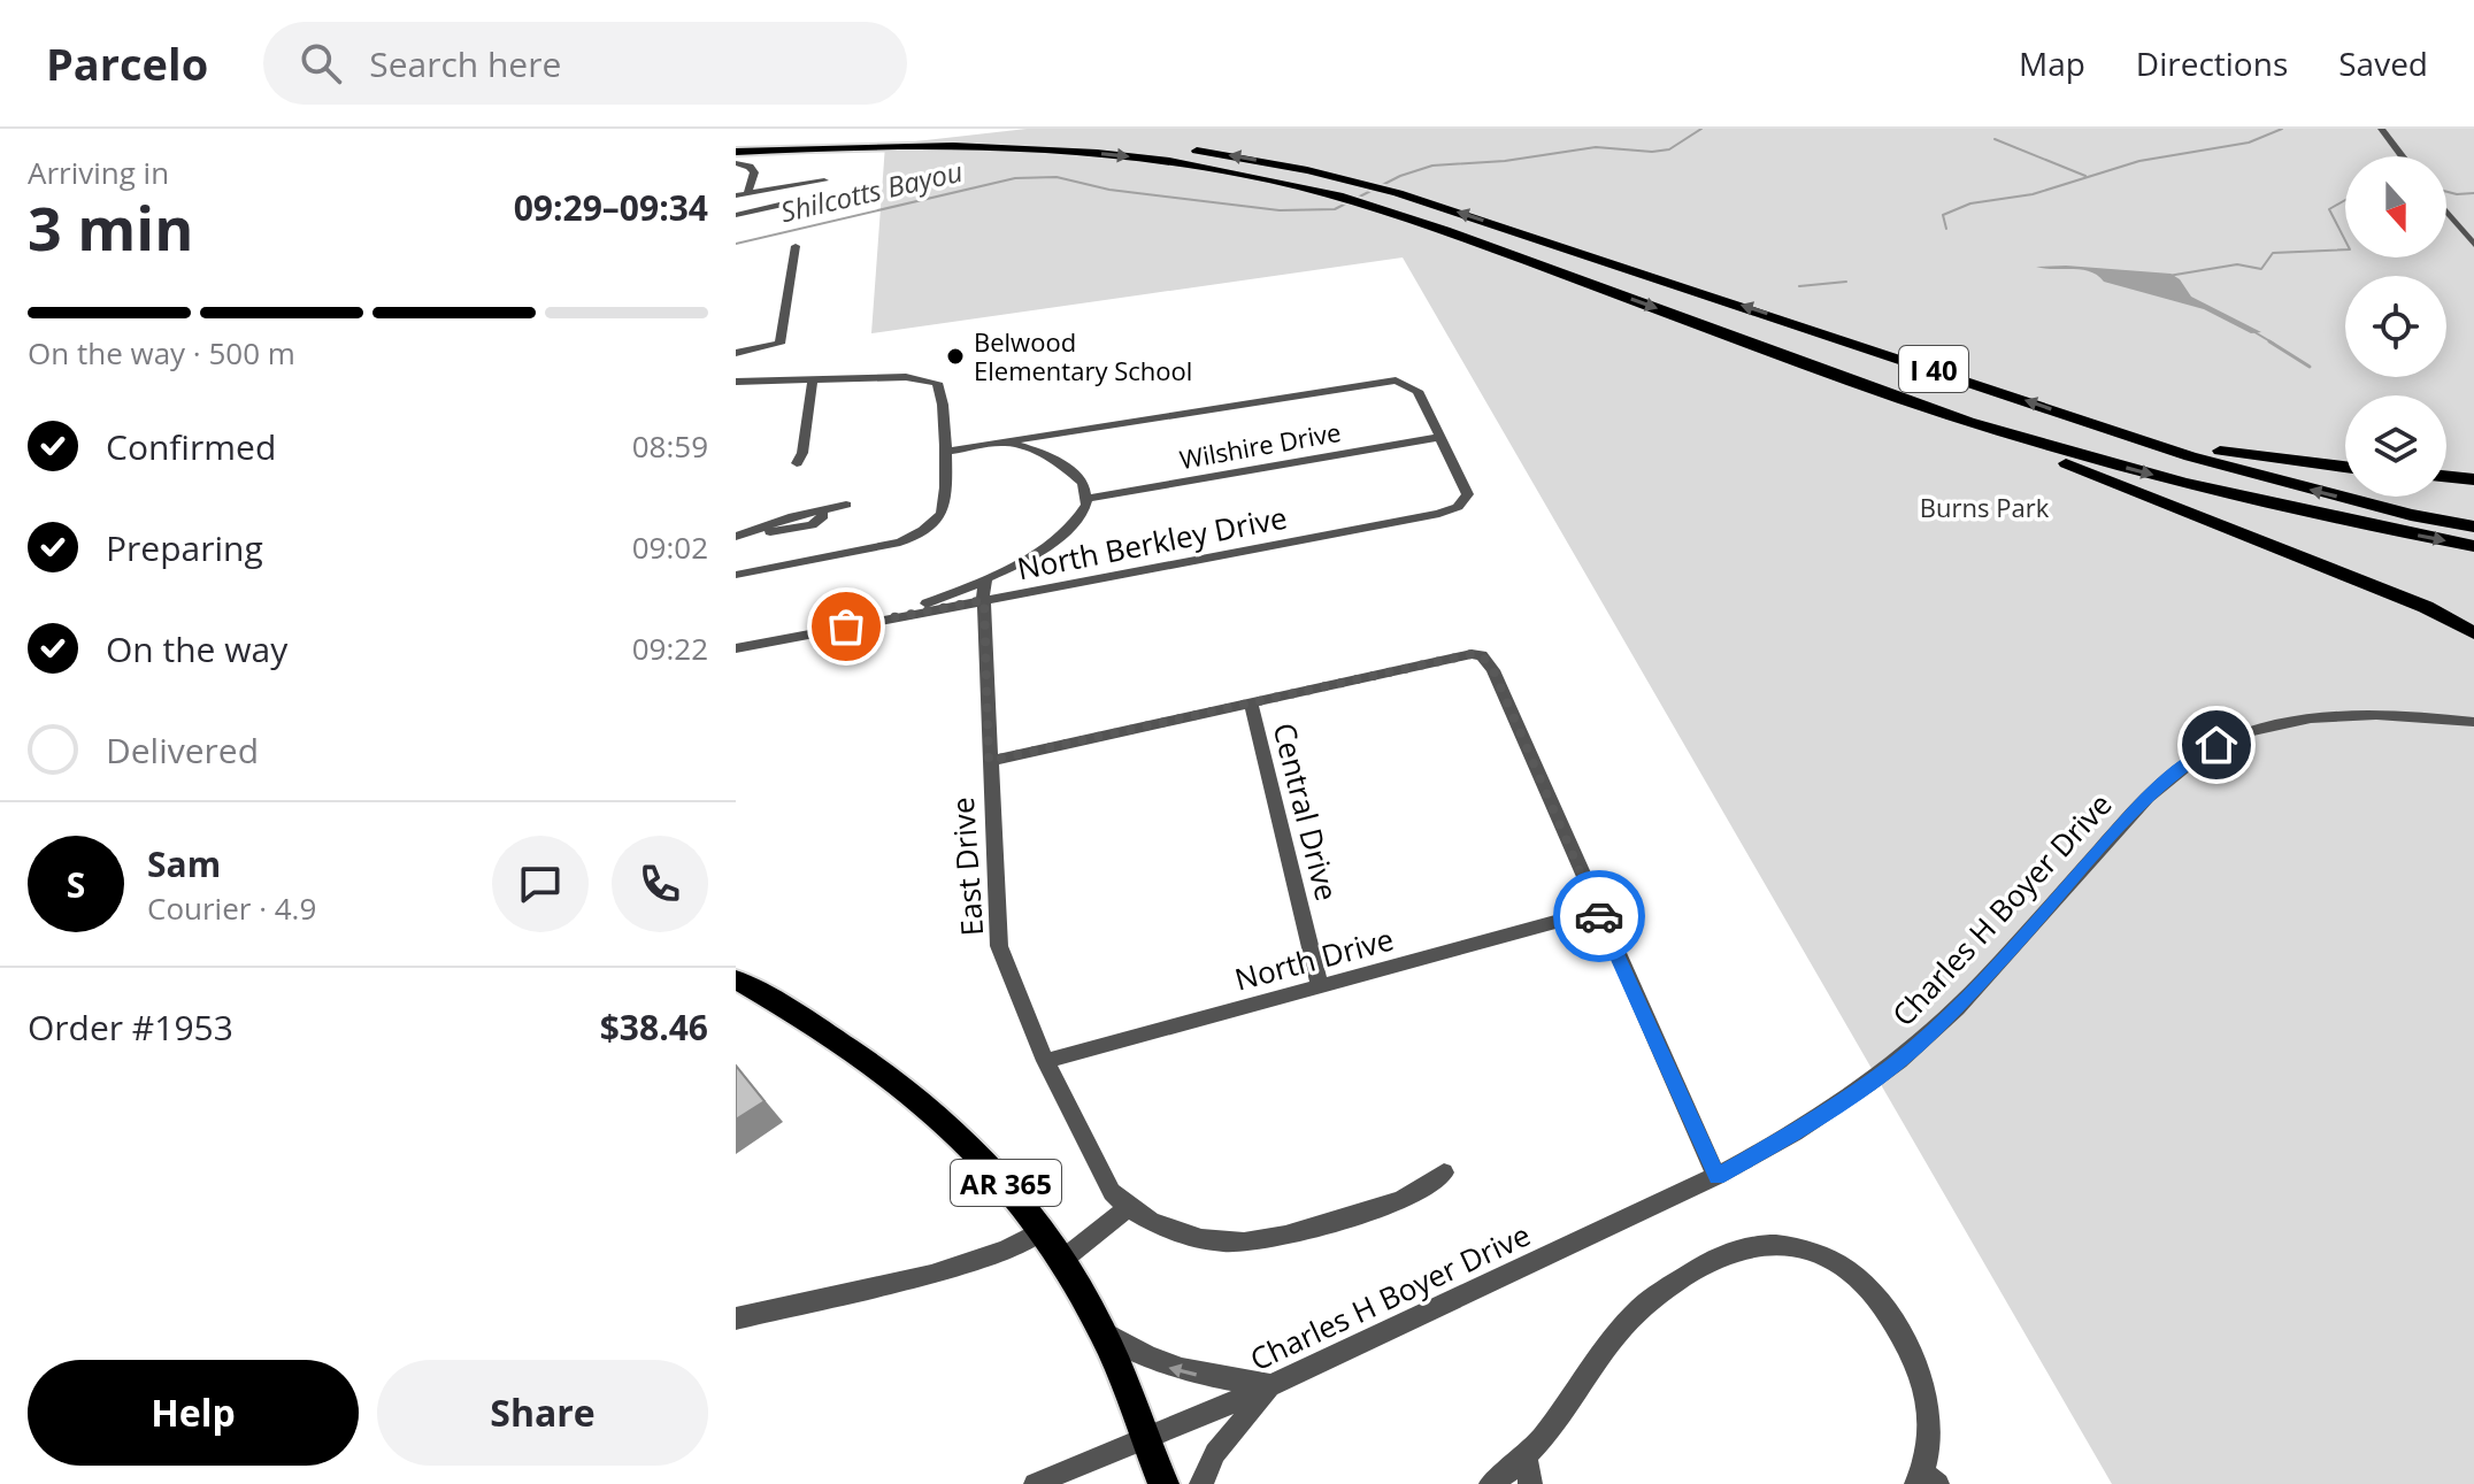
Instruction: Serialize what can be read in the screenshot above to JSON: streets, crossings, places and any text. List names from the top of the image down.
{
  "streets": {
    "highway": ["I 40"],
    "main road": ["AR 365"],
    "street": [
      "Wilshire Drive",
      "North Berkley Drive",
      "Central Drive",
      "East Drive",
      "Charles H Boyer Drive",
      "North Drive"
    ]
  },
  "crossings": [
    ["Wilshire Drive", "North Berkley Drive"],
    ["North Berkley Drive", "East Drive"],
    ["Central Drive", "North Drive"],
    ["East Drive", "North Drive"],
    ["Charles H Boyer Drive", "AR 365"]
  ],
  "water": ["Shilcotts Bayou"],
  "parks": ["Burns Park"],
  "places": ["Belwood Elementary School"],
  "north": "bottom",
  "page": {
    "header": "Parcelo",
    "search": "Search here",
    "nav": ["Map", "Directions", "Saved"],
    "heading": ["3 min", "Arriving in", "09:29–09:34"],
    "panel": [
      "Sam",
      "Courier · 4.9",
      "Order #1953",
      "$38.46"
    ],
    "bar": "On the way · 500 m",
    "list": [
      ["Confirmed", "08:59"],
      ["Preparing", "09:02"],
      ["On the way", "09:22"],
      "Delivered"
    ],
    "round": "S",
    "buttons": ["Help", "Share"]
  }
}
